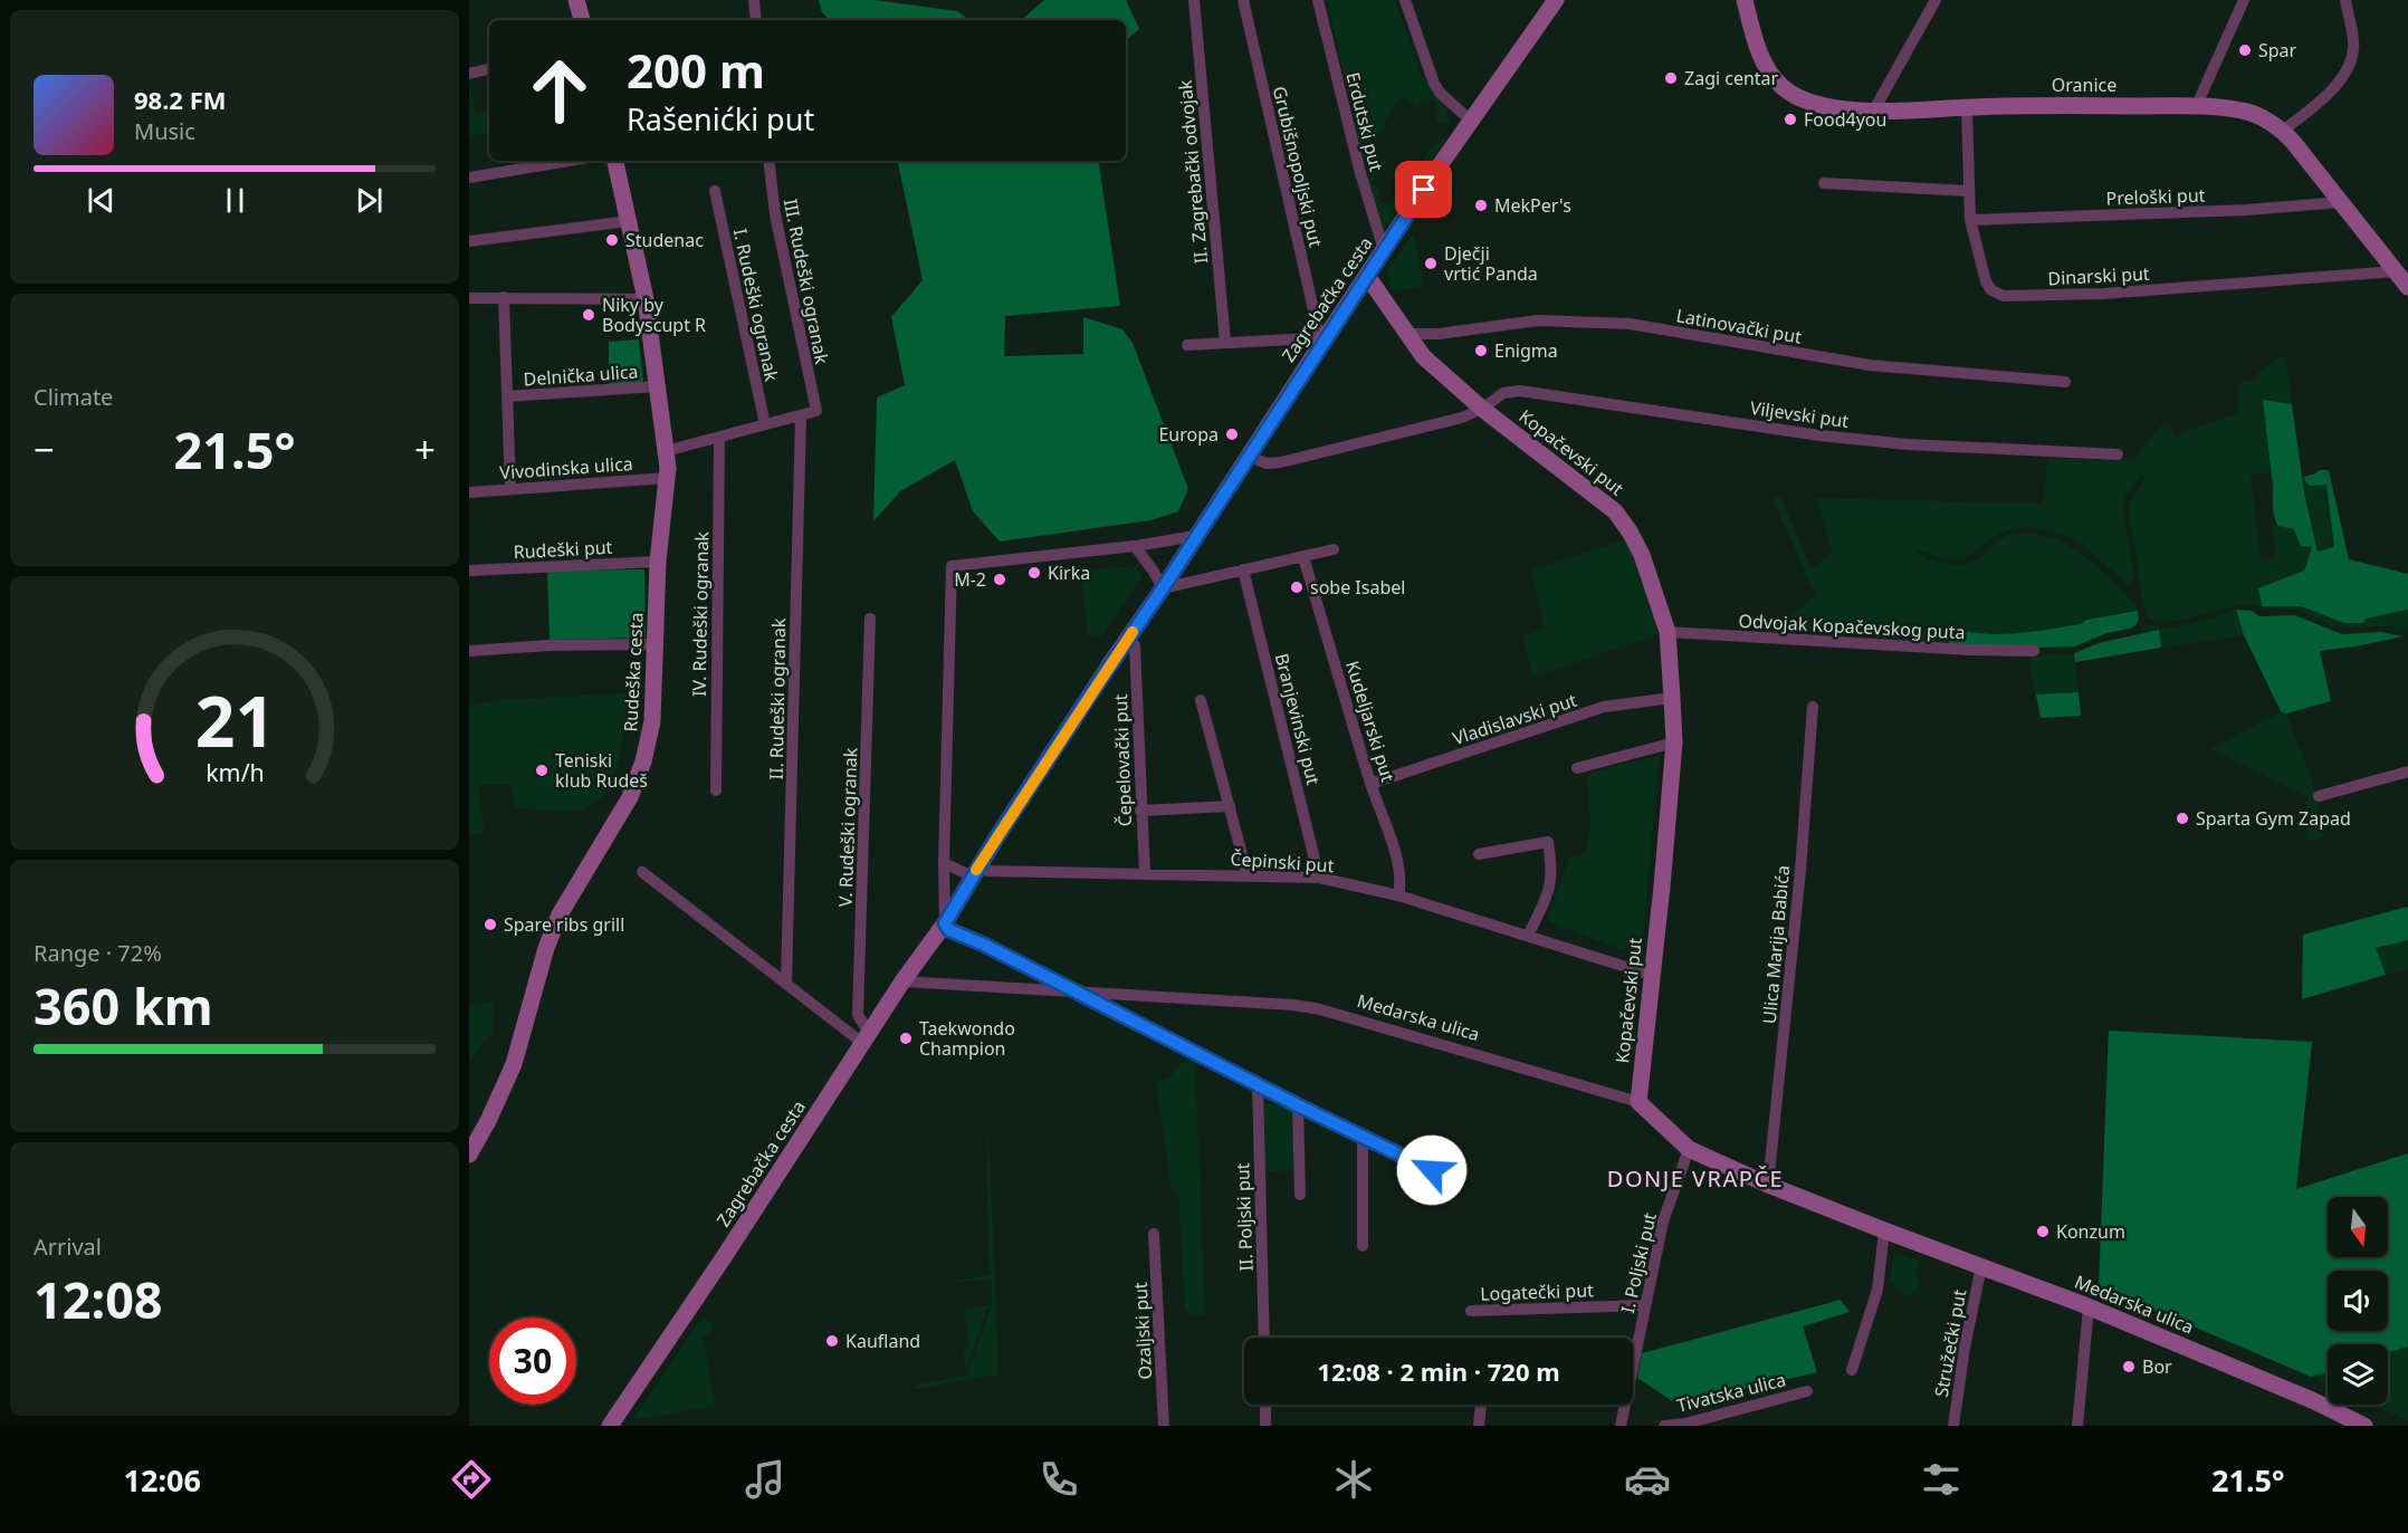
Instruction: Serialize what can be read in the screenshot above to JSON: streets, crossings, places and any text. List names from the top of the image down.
{
  "streets": {
    "street": [
      "Oranice",
      "Erdutski put",
      "Grubišnopoljski put",
      "II. Zagrebački odvojak",
      "Preloški put",
      "Dinarski put",
      "III. Rudeški ogranak",
      "Zagrebačka cesta",
      "I. Rudeški ogranak",
      "Latinovački put",
      "Delnička ulica",
      "Viljevski put",
      "Kopačevski put",
      "Vivodinska ulica",
      "Rudeški put",
      "IV. Rudeški ogranak",
      "Odvojak Kopačevskog puta",
      "Rudeška cesta",
      "II. Rudeški ogranak",
      "Branjevinski put",
      "Vladislavski put",
      "Kudeljarski put",
      "Čepelovački put",
      "V. Rudeški ogranak",
      "Čepinski put",
      "Ulica Marija Babića",
      "Medarska ulica",
      "II. Poljski put",
      "I. Poljski put",
      "Logatečki put",
      "Ozaljski put",
      "Stružečki put",
      "Tivatska ulica"
    ]
  },
  "crossings": [
    ["Oranice", "Preloški put"],
    ["Oranice", "Dinarski put"],
    ["Erdutski put", "Zagrebačka cesta"],
    ["Grubišnopoljski put", "Zagrebačka cesta"],
    ["Preloški put", "Dinarski put"],
    ["III. Rudeški ogranak", "II. Rudeški ogranak"],
    ["Zagrebačka cesta", "Kopačevski put"],
    ["Zagrebačka cesta", "V. Rudeški ogranak"],
    ["Zagrebačka cesta", "Čepinski put"],
    ["Zagrebačka cesta", "Medarska ulica"],
    ["Latinovački put", "Kopačevski put"],
    ["Delnička ulica", "Vivodinska ulica"],
    ["Delnička ulica", "Rudeška cesta"],
    ["Viljevski put", "Kopačevski put"],
    ["Kopačevski put", "Odvojak Kopačevskog puta"],
    ["Kopačevski put", "Vladislavski put"],
    ["Kopačevski put", "Čepinski put"],
    ["Kopačevski put", "Medarska ulica"],
    ["Vivodinska ulica", "Rudeška cesta"],
    ["Rudeški put", "Rudeška cesta"],
    ["Branjevinski put", "Čepinski put"],
    ["Vladislavski put", "Kudeljarski put"],
    ["Kudeljarski put", "Čepinski put"],
    ["Čepelovački put", "Čepinski put"],
    ["Ulica Marija Babića", "Medarska ulica"],
    ["Medarska ulica", "I. Poljski put"],
    ["Medarska ulica", "Stružečki put"],
    ["I. Poljski put", "Logatečki put"]
  ],
  "districts": ["DONJE VRAPČE"],
  "places": [
    "Spar",
    "Zagi centar",
    "Food4you",
    "MekPer's",
    "Studenac",
    "Dječji vrtić Panda",
    "Niky by Bodyscupt R",
    "Enigma",
    "Europa",
    "Kirka",
    "M-2",
    "sobe Isabel",
    "Teniski klub Rudeš",
    "Sparta Gym Zapad",
    "Spare ribs grill",
    "Taekwondo Champion",
    "Konzum",
    "Kaufland",
    "Bor"
  ],
  "north": "bottom",
  "page": {
    "turn": ["200 m", "Rašenićki put"],
    "song": ["98.2 FM", "Music"],
    "tile": [
      "Climate",
      ["Range · 72%", "360 km"],
      ["Arrival", "12:08"]
    ],
    "heat": ["−", "21.5°", "+"],
    "limit": "30",
    "trip": "12:08 · 2 min · 720 m",
    "tabs": ["12:06", "21.5°"],
    "gauge": ["21", "km/h"]
  }
}
